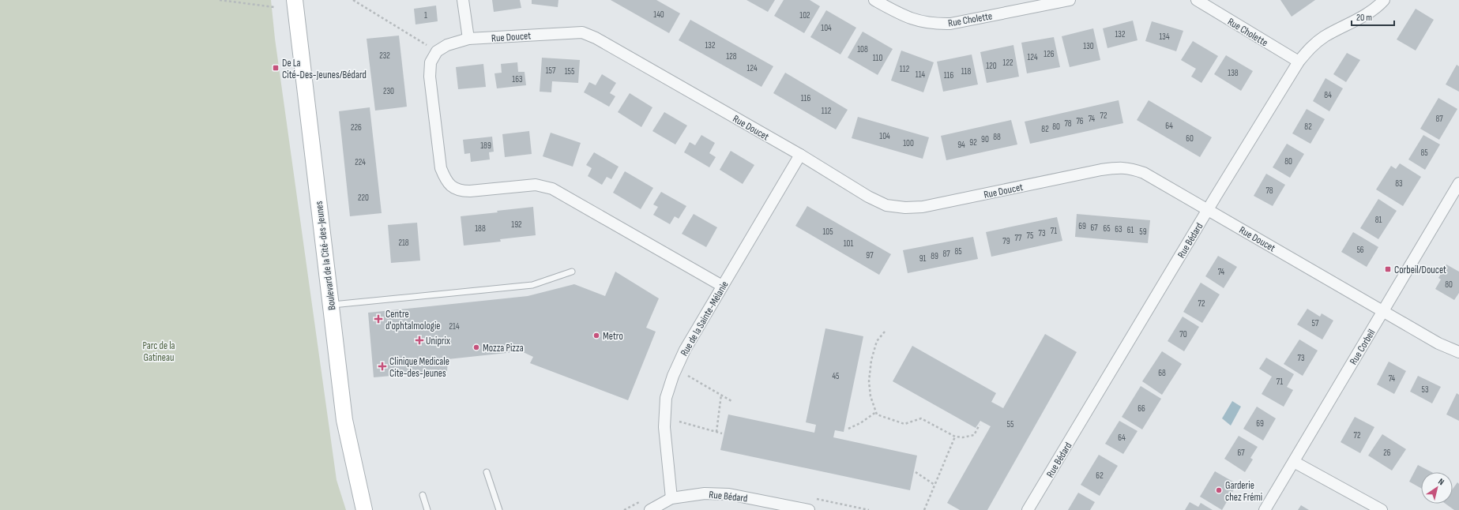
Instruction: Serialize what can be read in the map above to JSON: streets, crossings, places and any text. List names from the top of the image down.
{
  "streets": {
    "street": [
      "Rue Cholette",
      "Rue Doucet",
      "Rue Bédard",
      "Boulevard de la Cité-des-Jeunes",
      "Rue de la Sainte-Mélanie",
      "Rue Corbeil"
    ]
  },
  "crossings": [
    ["Rue Cholette", "Rue Bédard"],
    ["Rue Doucet", "Rue Bédard"],
    ["Rue Doucet", "Rue de la Sainte-Mélanie"],
    ["Rue Doucet", "Rue Corbeil"],
    ["Rue Bédard", "Rue de la Sainte-Mélanie"]
  ],
  "parks": ["Parc de la Gatineau"],
  "places": {
    "transit": ["De La Cité-Des-Jeunes/Bédard", "Corbeil/Doucet"],
    "health": ["Centre d'ophtalmologie", "Uniprix", "Clinique Medicale Cite-des-Jeunes"],
    "other": ["Metro", "Mozza Pizza", "Garderie chez Frémi"]
  },
  "house_numbers": [
    "140",
    "1",
    "102",
    "104",
    "132",
    "134",
    "132",
    "130",
    "108",
    "126",
    "232",
    "128",
    "124",
    "110",
    "122",
    "120",
    "124",
    "112",
    "157",
    "155",
    "118",
    "138",
    "114",
    "116",
    "163",
    "230",
    "84",
    "116",
    "112",
    "72",
    "74",
    "87",
    "76",
    "78",
    "64",
    "80",
    "82",
    "226",
    "82",
    "104",
    "88",
    "60",
    "90",
    "92",
    "100",
    "94",
    "189",
    "85",
    "80",
    "224",
    "83",
    "78",
    "220",
    "81",
    "192",
    "69",
    "67",
    "188",
    "65",
    "63",
    "61",
    "71",
    "105",
    "59",
    "73",
    "75",
    "77",
    "79",
    "218",
    "101",
    "56",
    "85",
    "87",
    "97",
    "89",
    "91",
    "74",
    "80",
    "72",
    "57",
    "214",
    "70",
    "73",
    "68",
    "45",
    "74",
    "71",
    "53",
    "66",
    "69",
    "55",
    "72",
    "64",
    "67",
    "26",
    "62"
  ],
  "scale_bar": "20 m",
  "north": "top right"
}
